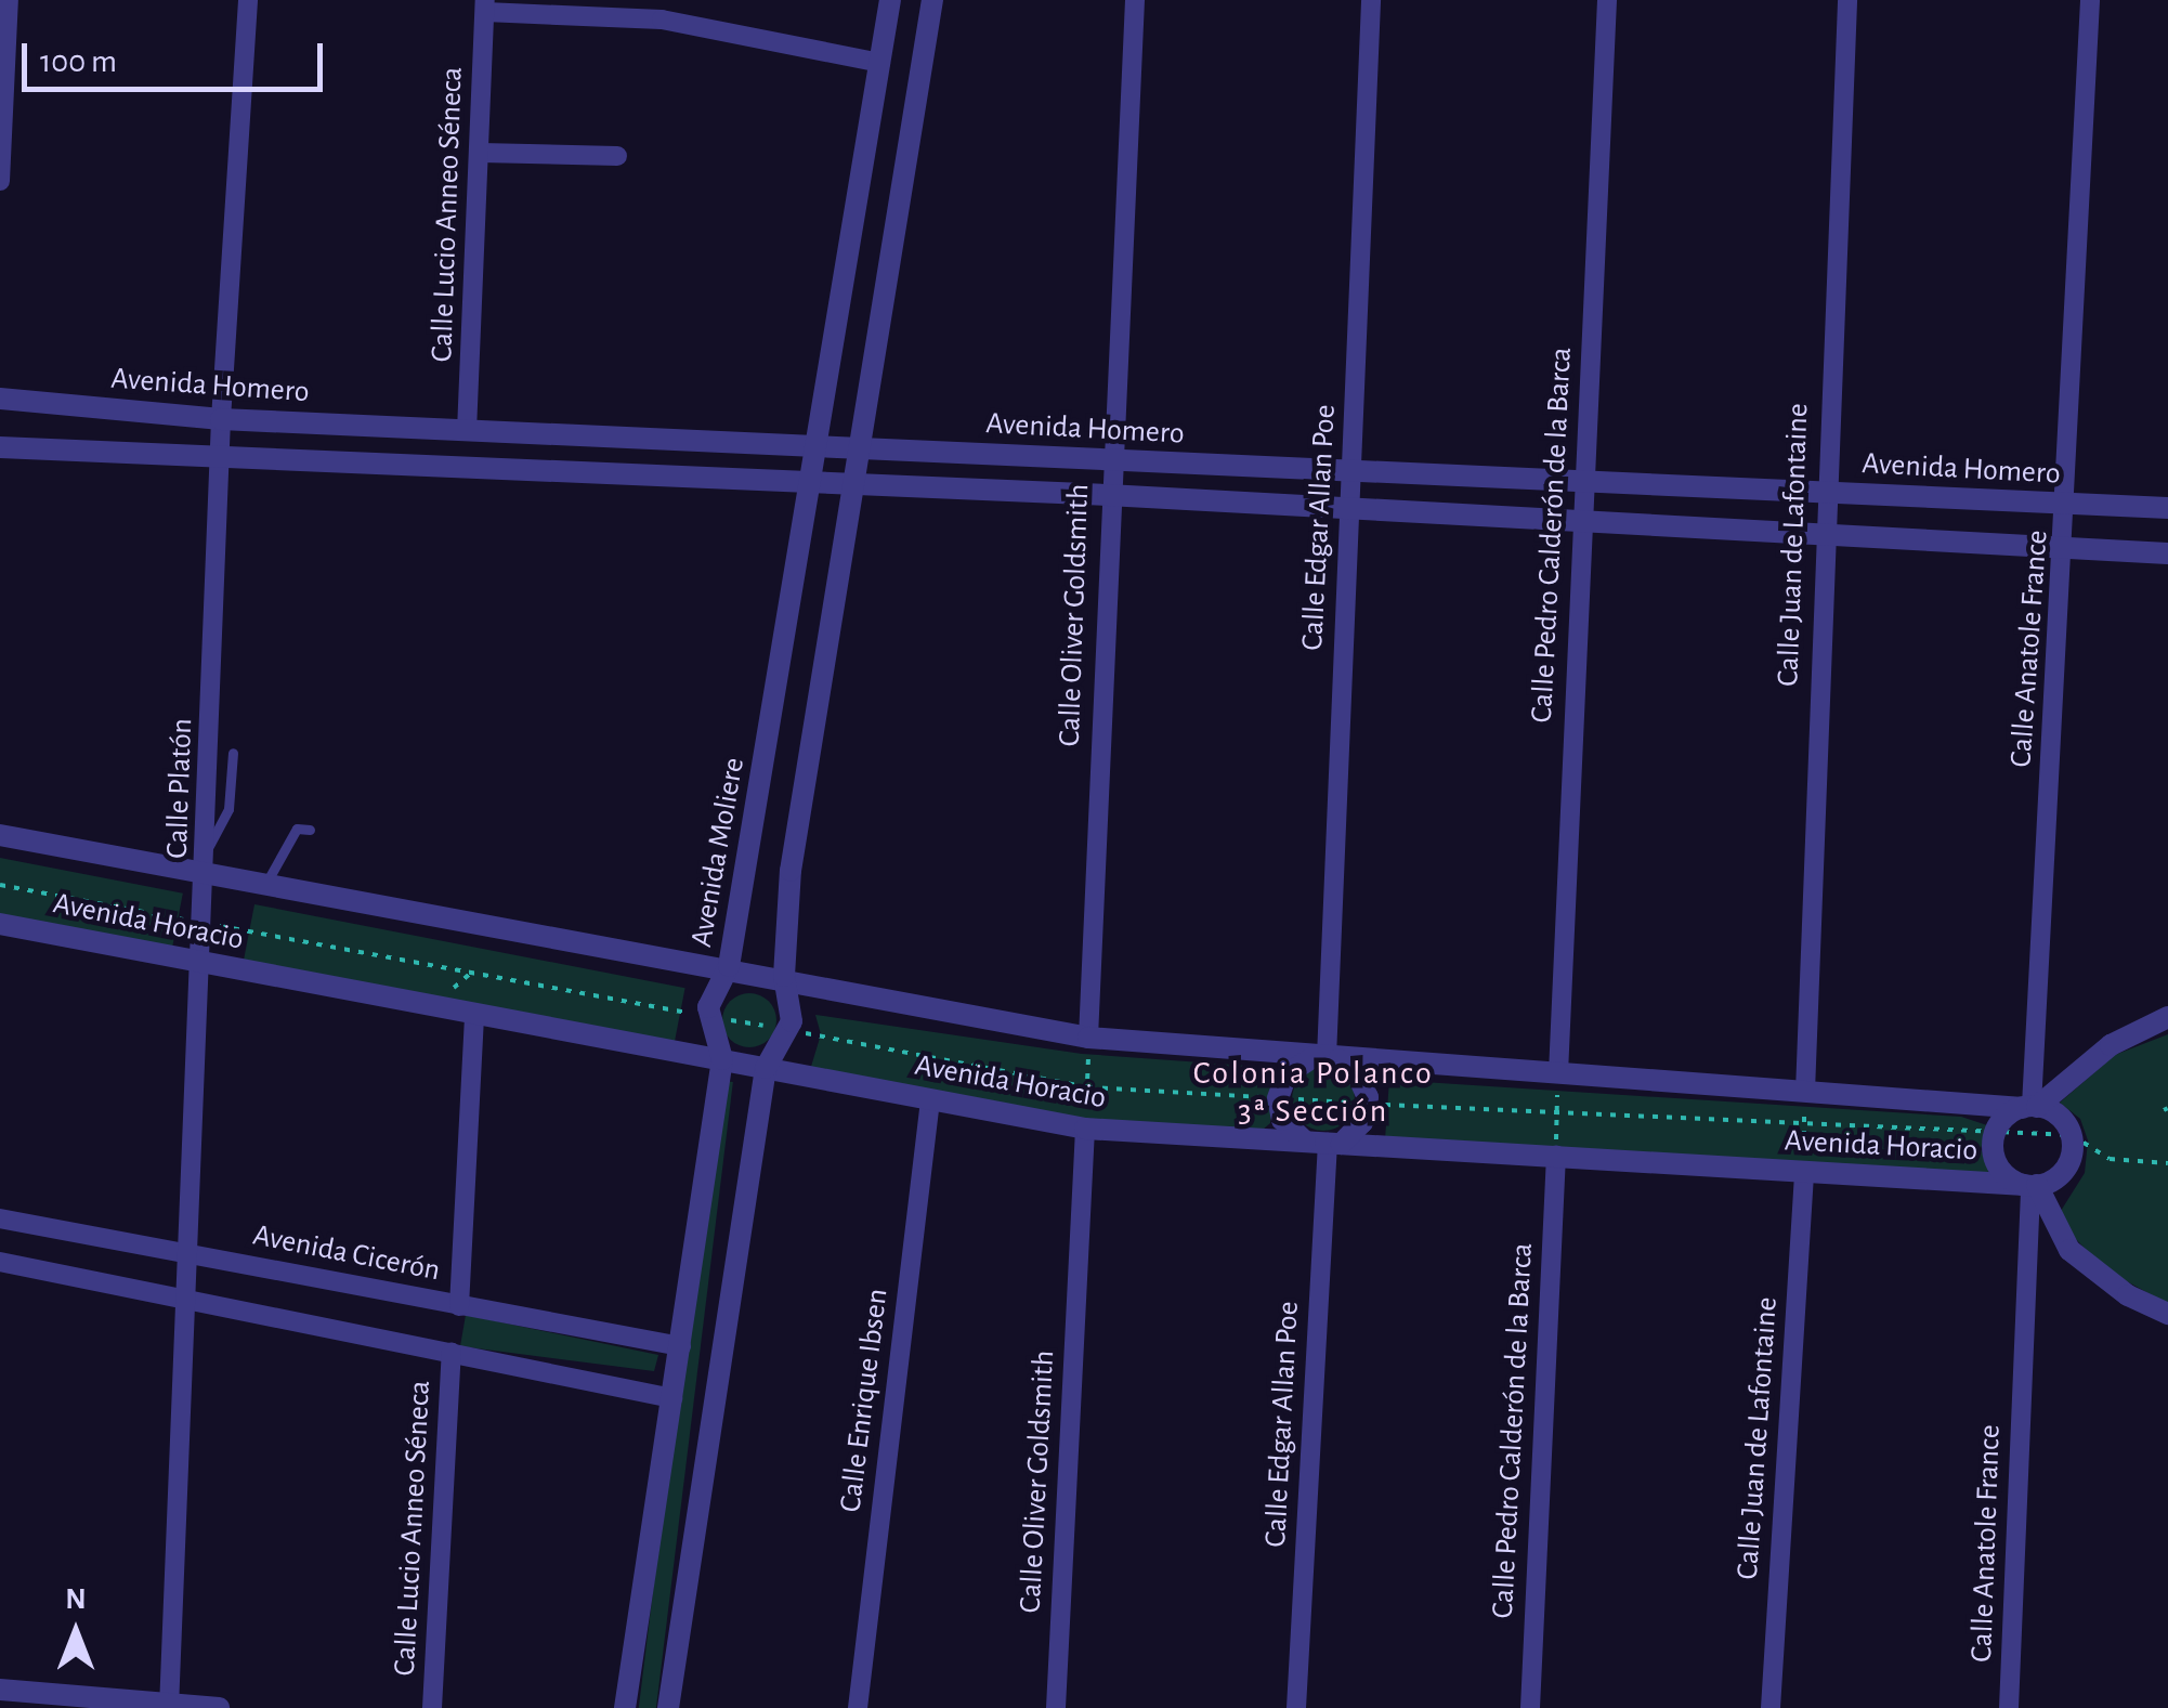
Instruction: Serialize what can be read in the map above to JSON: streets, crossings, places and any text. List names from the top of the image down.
{
  "streets": {
    "street": [
      "Calle Lucio Anneo Séneca",
      "Avenida Homero",
      "Calle Edgar Allan Poe",
      "Calle Pedro Calderón de la Barca",
      "Calle Juan de Lafontaine",
      "Calle Oliver Goldsmith",
      "Calle Anatole France",
      "Calle Platón",
      "Avenida Moliere",
      "Avenida Horacio",
      "Avenida Cicerón",
      "Calle Enrique Ibsen"
    ]
  },
  "crossings": [
    ["Calle Lucio Anneo Séneca", "Avenida Homero"],
    ["Avenida Homero", "Calle Edgar Allan Poe"],
    ["Avenida Homero", "Calle Pedro Calderón de la Barca"],
    ["Avenida Homero", "Calle Juan de Lafontaine"],
    ["Avenida Homero", "Calle Oliver Goldsmith"],
    ["Avenida Homero", "Calle Anatole France"],
    ["Avenida Homero", "Calle Platón"],
    ["Avenida Homero", "Avenida Moliere"],
    ["Calle Edgar Allan Poe", "Avenida Horacio"],
    ["Calle Pedro Calderón de la Barca", "Avenida Horacio"],
    ["Calle Juan de Lafontaine", "Avenida Horacio"],
    ["Calle Oliver Goldsmith", "Avenida Horacio"],
    ["Calle Anatole France", "Avenida Horacio"],
    ["Calle Platón", "Avenida Horacio"],
    ["Calle Platón", "Avenida Cicerón"],
    ["Avenida Moliere", "Avenida Horacio"],
    ["Avenida Horacio", "Calle Enrique Ibsen"]
  ],
  "districts": ["Colonia Polanco 3ª Sección"],
  "scale_bar": "100 m",
  "north": "top"
}
